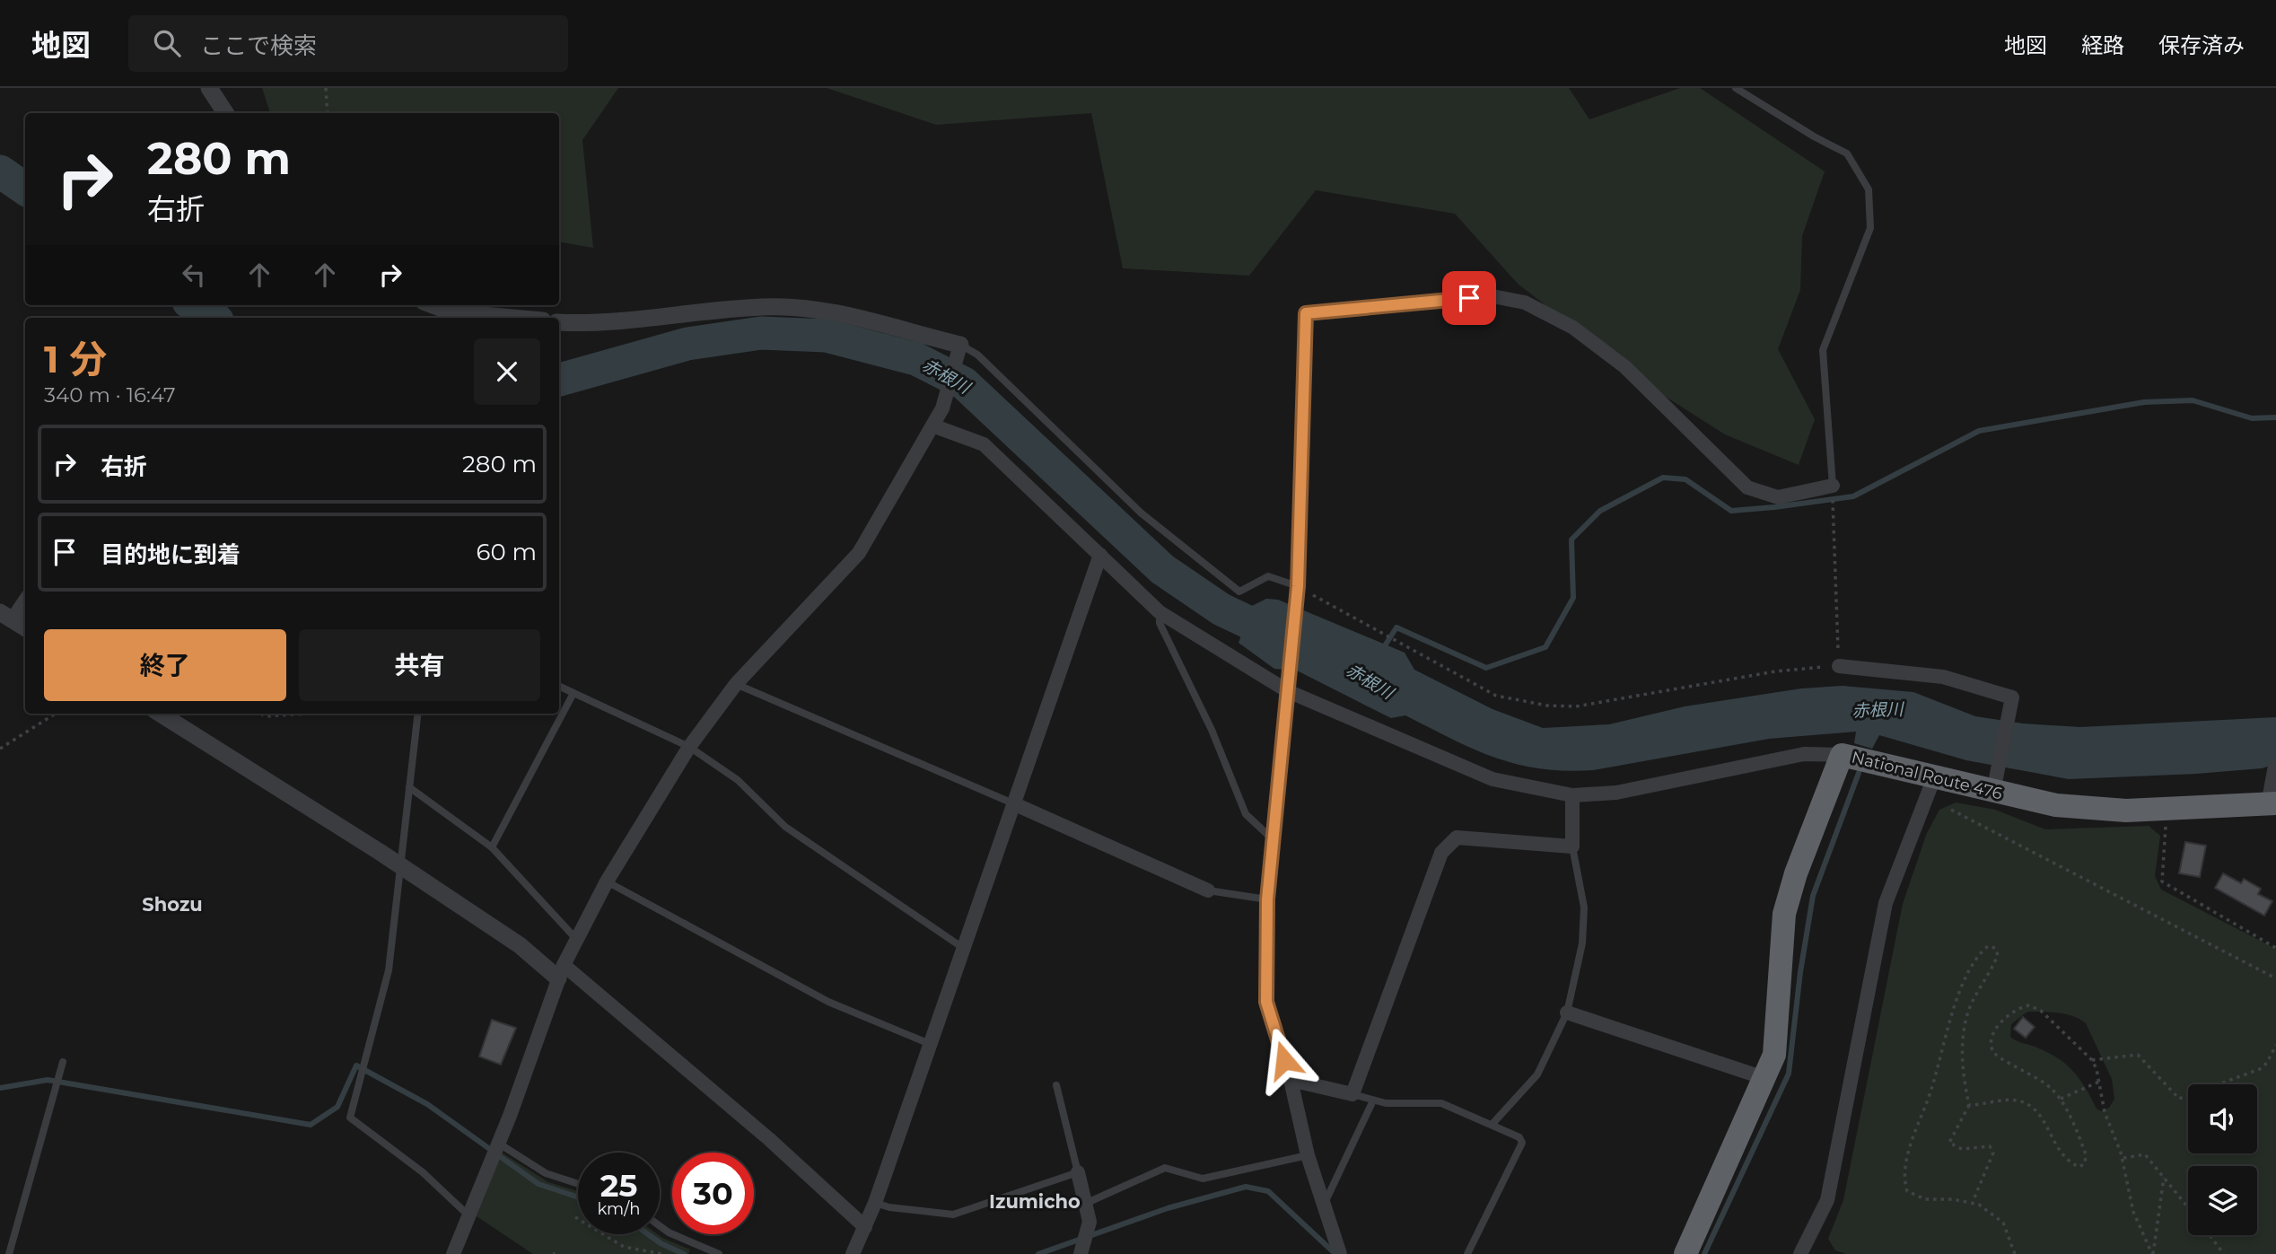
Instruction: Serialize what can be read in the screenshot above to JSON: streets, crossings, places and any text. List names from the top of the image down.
{
  "streets": {
    "highway": ["National Route 476"]
  },
  "districts": ["Shozu", "Izumicho"],
  "water": ["赤根川"],
  "page": {
    "header": "地図",
    "search": "ここで検索",
    "nav": ["地図", "経路", "保存済み"],
    "turn": ["280 m", "右折"],
    "heading": ["1 分", "340 m · 16:47"],
    "list": [
      {
        "name": "右折",
        "value": "280 m"
      },
      {
        "name": "目的地に到着",
        "value": "60 m"
      }
    ],
    "buttons": ["終了", "共有"],
    "speed": "25 km/h",
    "limit": "30"
  }
}
